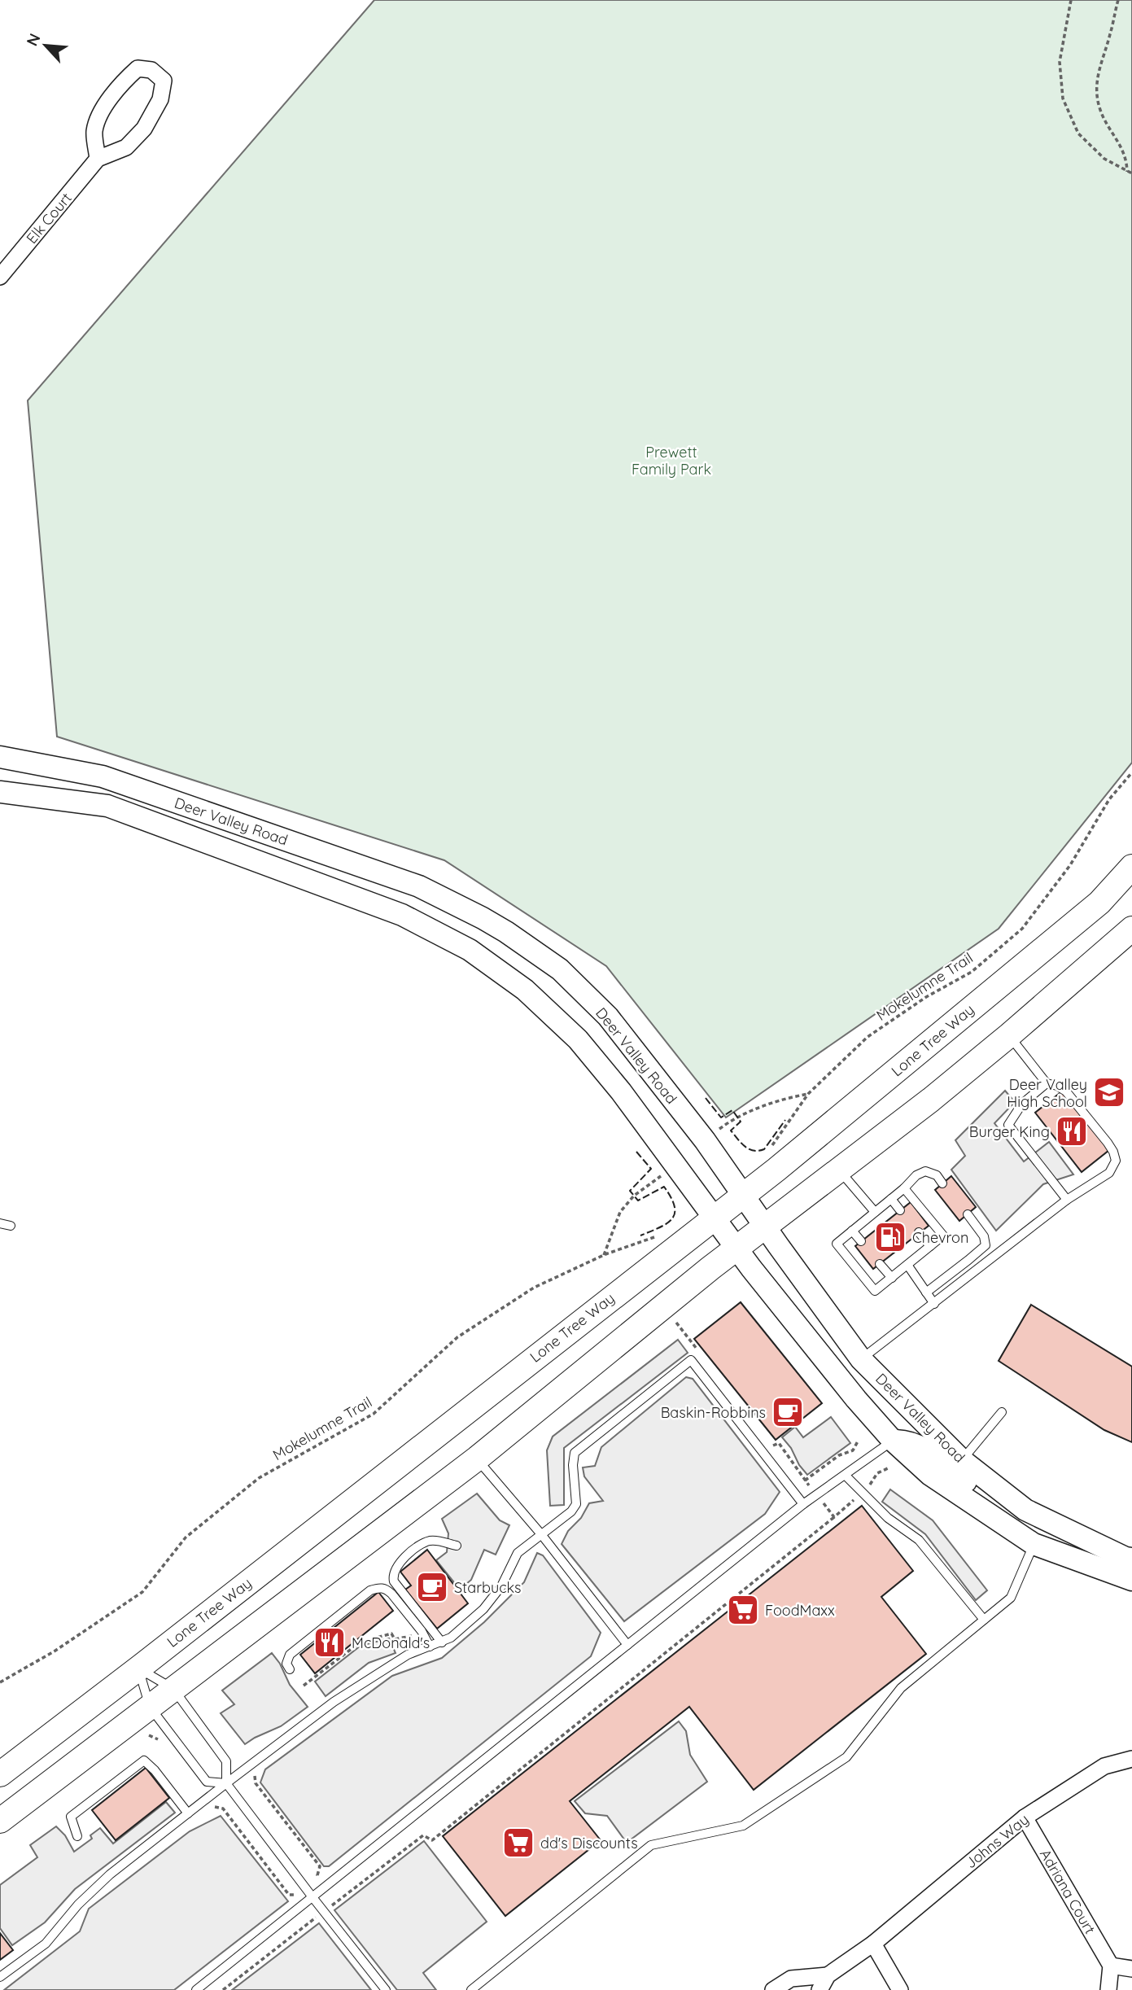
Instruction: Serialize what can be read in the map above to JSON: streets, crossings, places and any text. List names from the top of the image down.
{
  "streets": {
    "main road": ["Deer Valley Road", "Lone Tree Way"],
    "street": ["Elk Court", "Johns Way", "Adriana Court"],
    "path": ["Mokelumne Trail"]
  },
  "crossings": [
    ["Deer Valley Road", "Lone Tree Way"],
    ["Johns Way", "Adriana Court"]
  ],
  "parks": ["Prewett Family Park"],
  "places": {
    "school or university": ["Deer Valley High School"],
    "restaurant": ["Burger King", "McDonald's"],
    "fuel station": ["Chevron"],
    "cafe": ["Baskin-Robbins", "Starbucks"],
    "supermarket": ["FoodMaxx", "dd's Discounts"]
  },
  "north": "top left"
}
